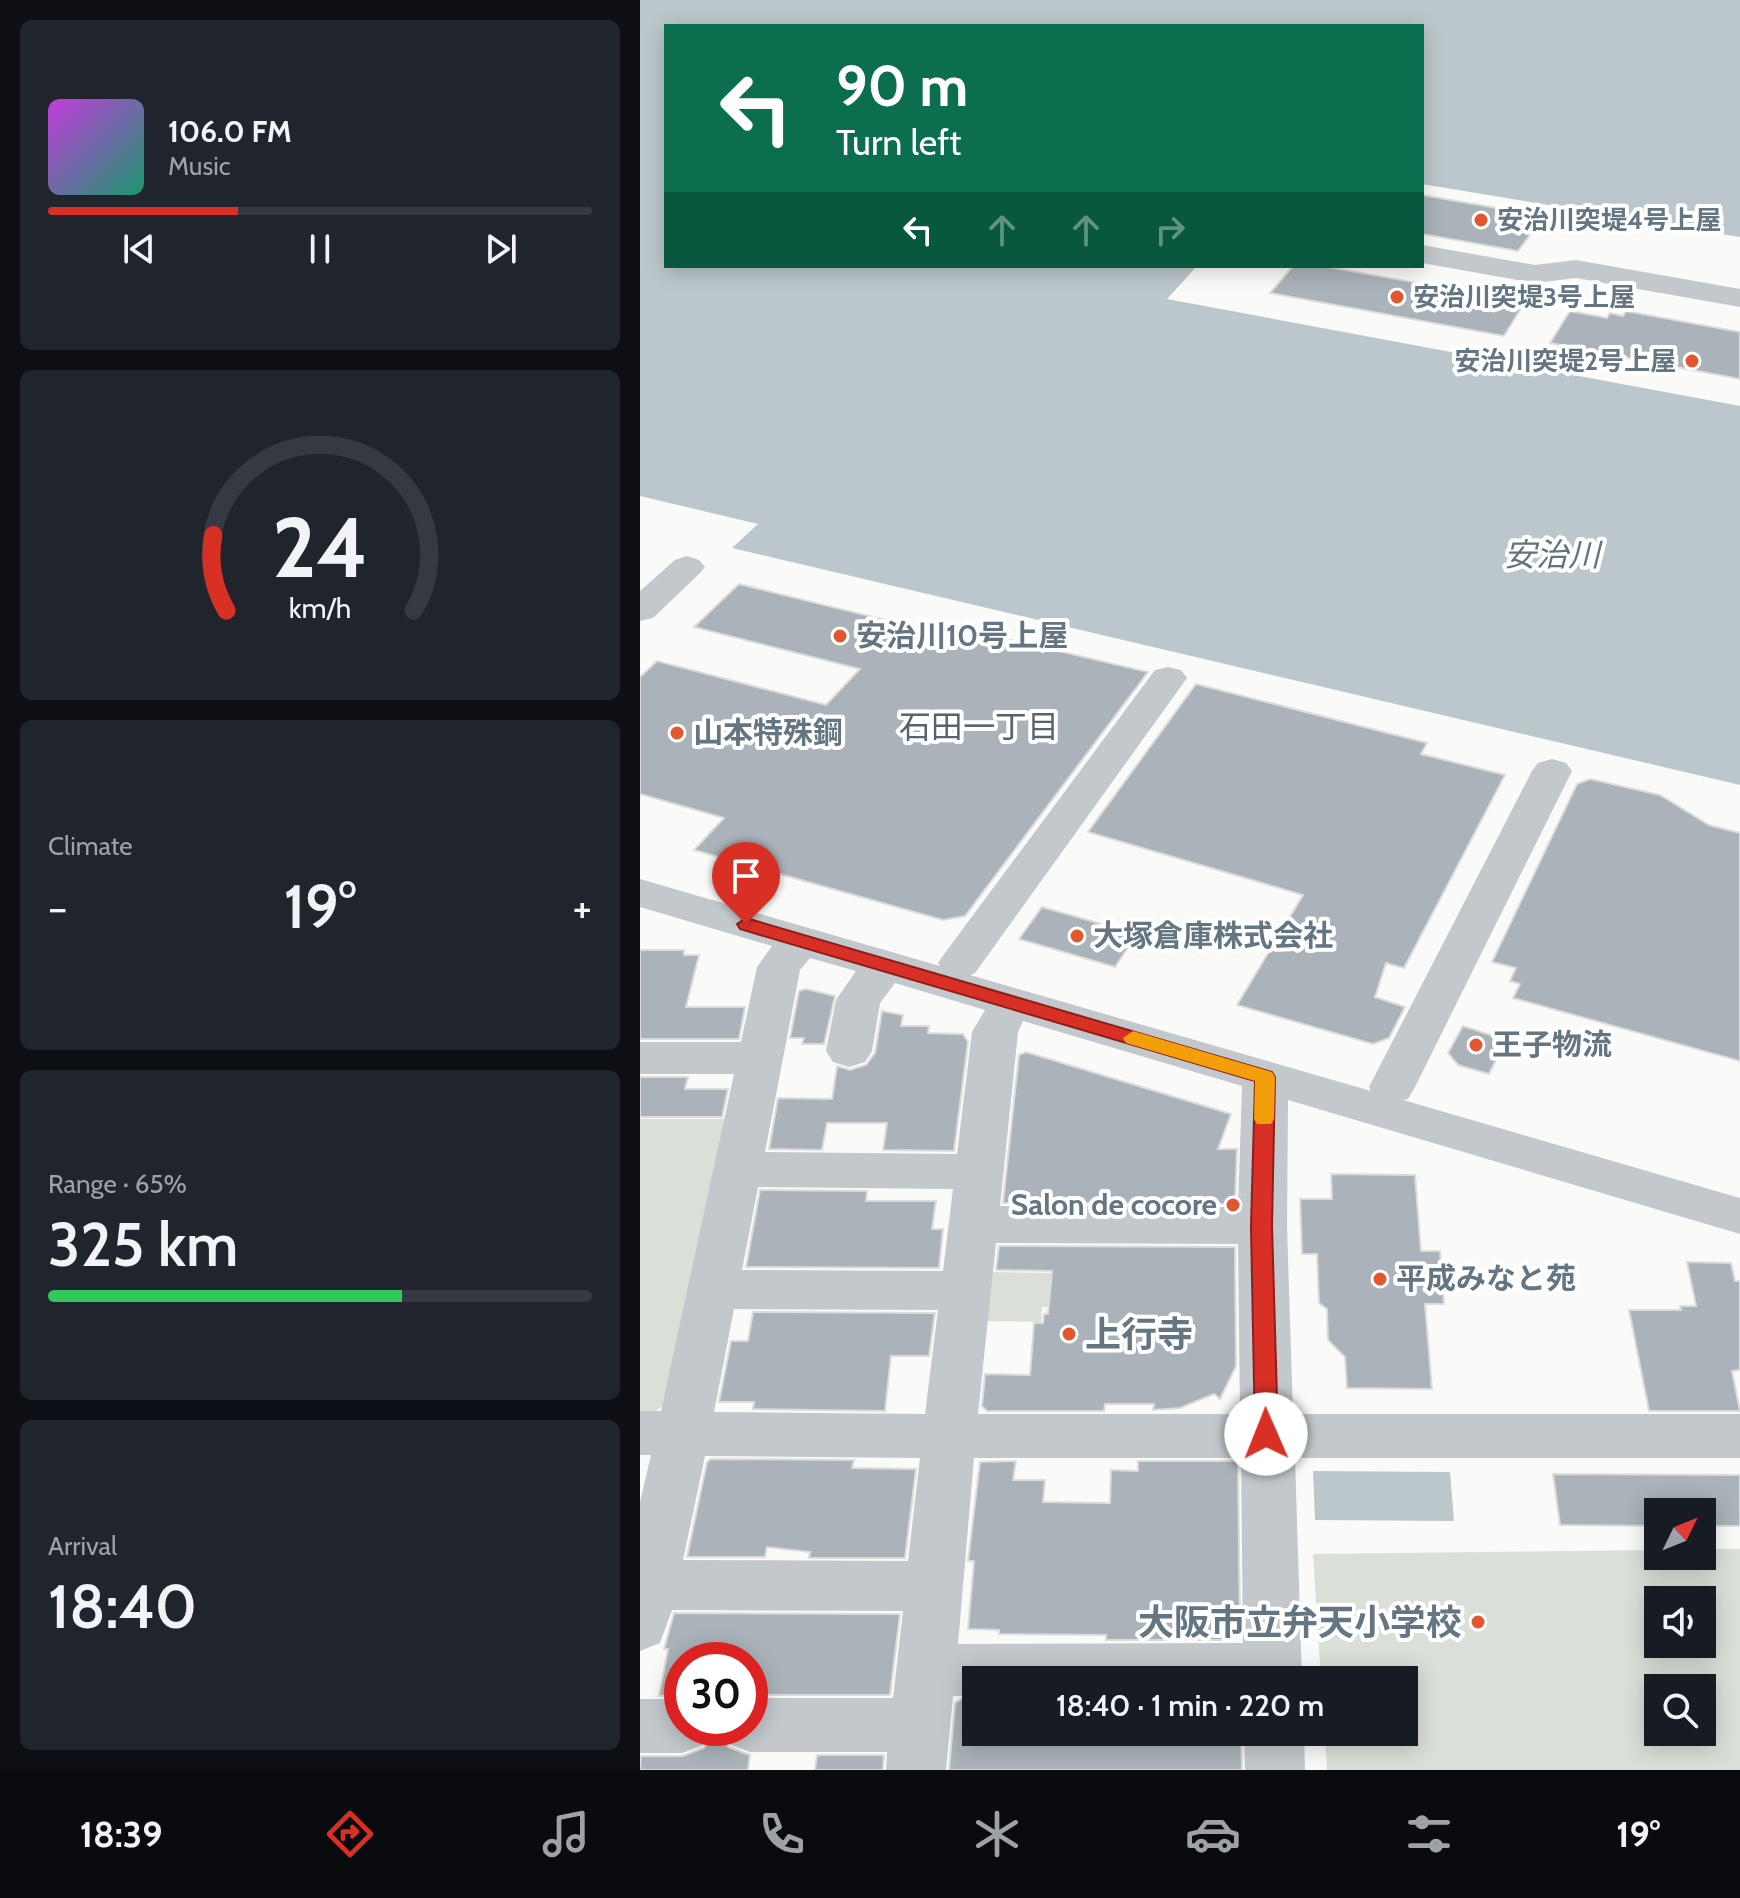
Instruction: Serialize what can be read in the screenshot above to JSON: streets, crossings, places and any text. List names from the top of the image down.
{
  "districts": ["石田一丁目"],
  "water": ["安治川"],
  "places": [
    "安治川突堤4号上屋",
    "安治川突堤3号上屋",
    "安治川突堤2号上屋",
    "安治川10号上屋",
    "山本特殊鋼",
    "大塚倉庫株式会社",
    "王子物流",
    "Salon de cocore",
    "平成みなと苑",
    "上行寺",
    "大阪市立弁天小学校"
  ],
  "north": "top right",
  "page": {
    "turn": ["90 m", "Turn left"],
    "song": ["106.0 FM", "Music"],
    "tile": [
      "Climate",
      ["Range · 65%", "325 km"],
      ["Arrival", "18:40"]
    ],
    "heat": ["−", "19°", "+"],
    "limit": "30",
    "trip": "18:40 · 1 min · 220 m",
    "tabs": ["18:39", "19°"],
    "gauge": ["24", "km/h"]
  }
}
